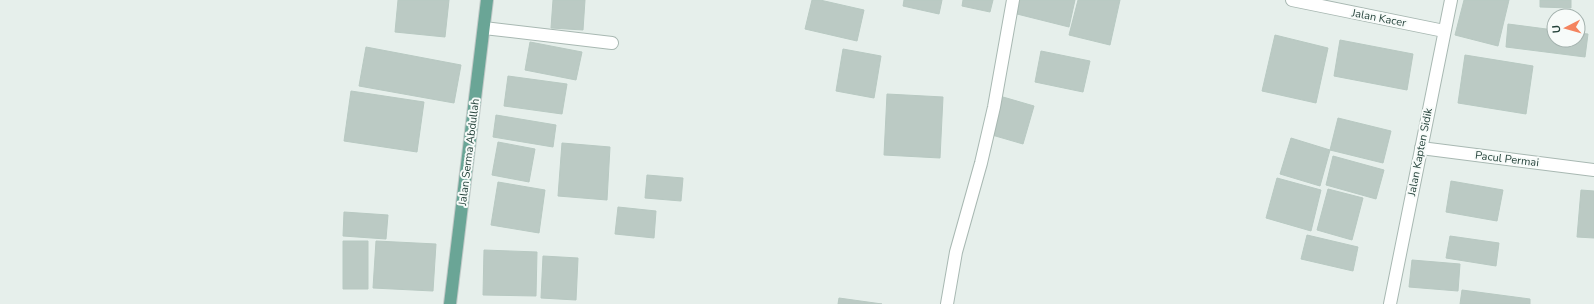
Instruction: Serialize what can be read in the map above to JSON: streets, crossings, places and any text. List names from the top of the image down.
{
  "streets": {
    "main road": ["Jalan Serma Abdullah"],
    "street": ["Jalan Kacer", "Jalan Kapten Sidik", "Pacul Permai"]
  },
  "crossings": [
    ["Jalan Kacer", "Jalan Kapten Sidik"],
    ["Jalan Kapten Sidik", "Pacul Permai"]
  ],
  "north": "left"
}
